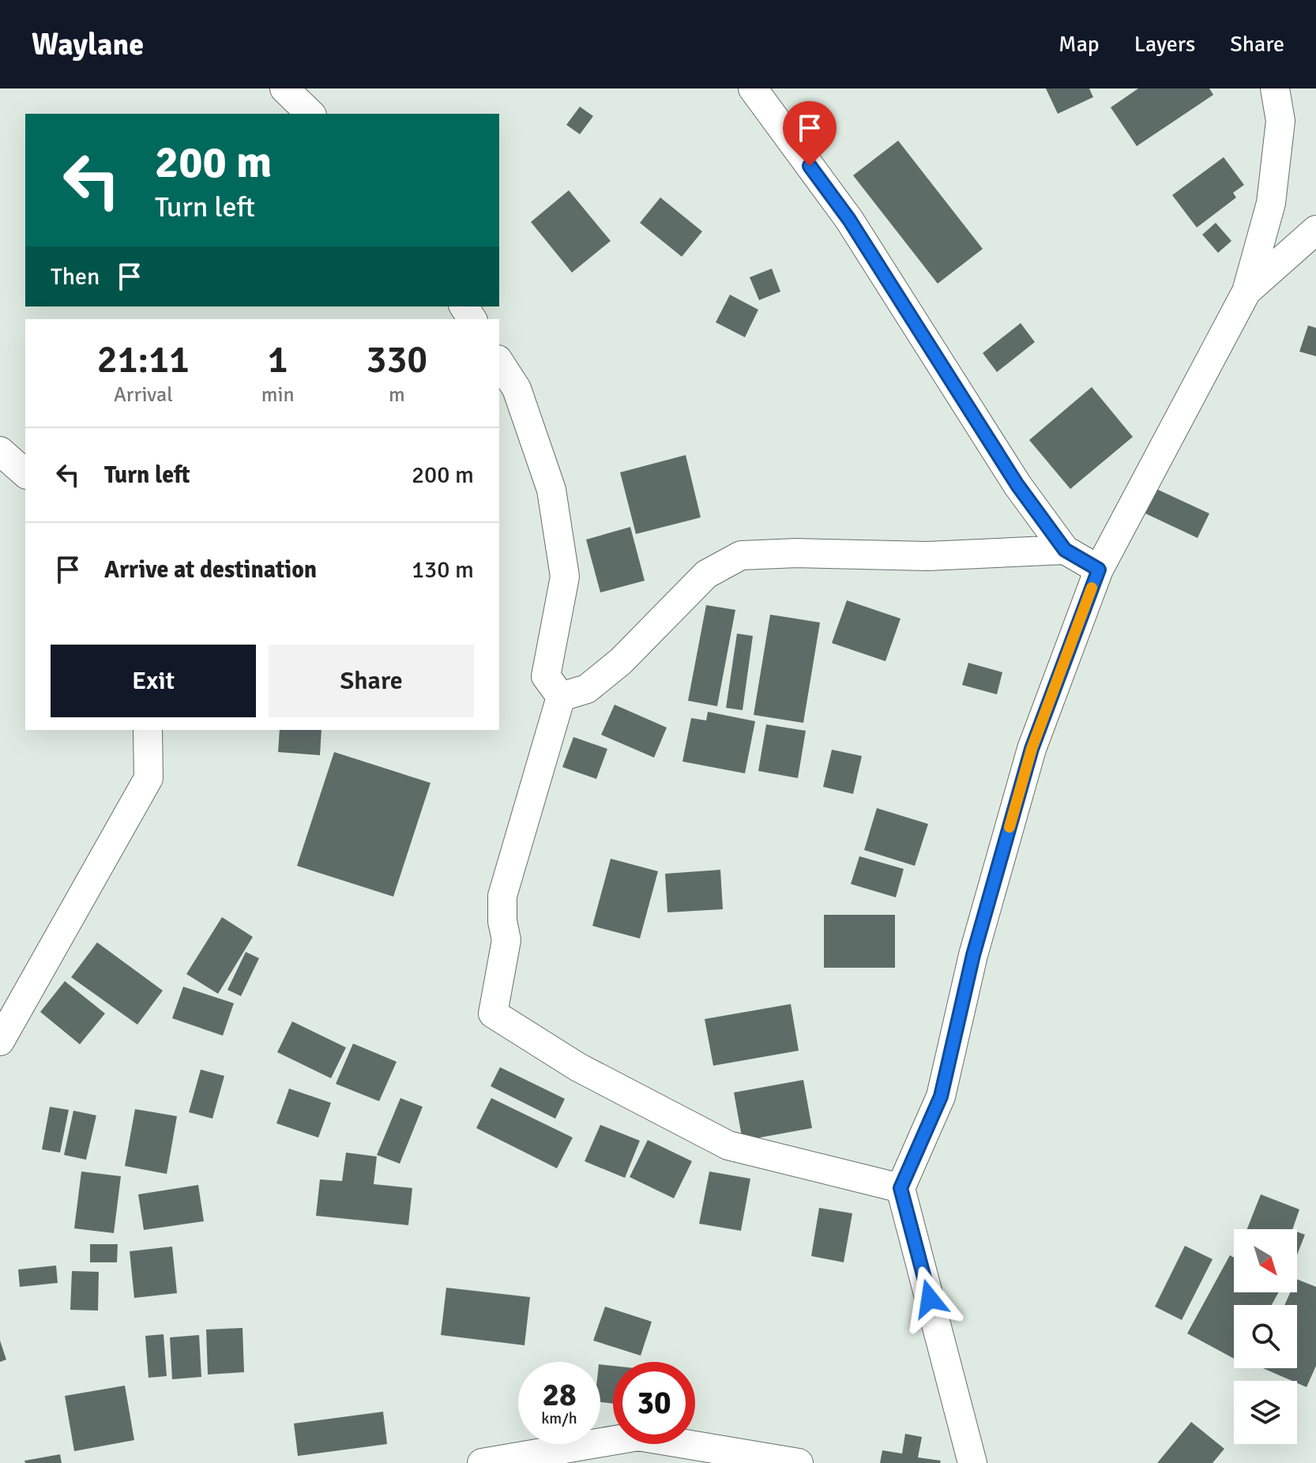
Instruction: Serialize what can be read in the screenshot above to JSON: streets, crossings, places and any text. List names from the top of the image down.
{
  "north": "bottom right",
  "page": {
    "header": "Waylane",
    "nav": ["Map", "Layers", "Share"],
    "turn": ["200 m", "Turn left"],
    "then": "Then",
    "eta": [
      "21:11",
      "Arrival",
      "1",
      "min",
      "330",
      "m"
    ],
    "list": [
      {
        "name": "Turn left",
        "value": "200 m"
      },
      {
        "name": "Arrive at destination",
        "value": "130 m"
      }
    ],
    "buttons": ["Exit", "Share"],
    "speed": "28 km/h",
    "limit": "30"
  }
}
